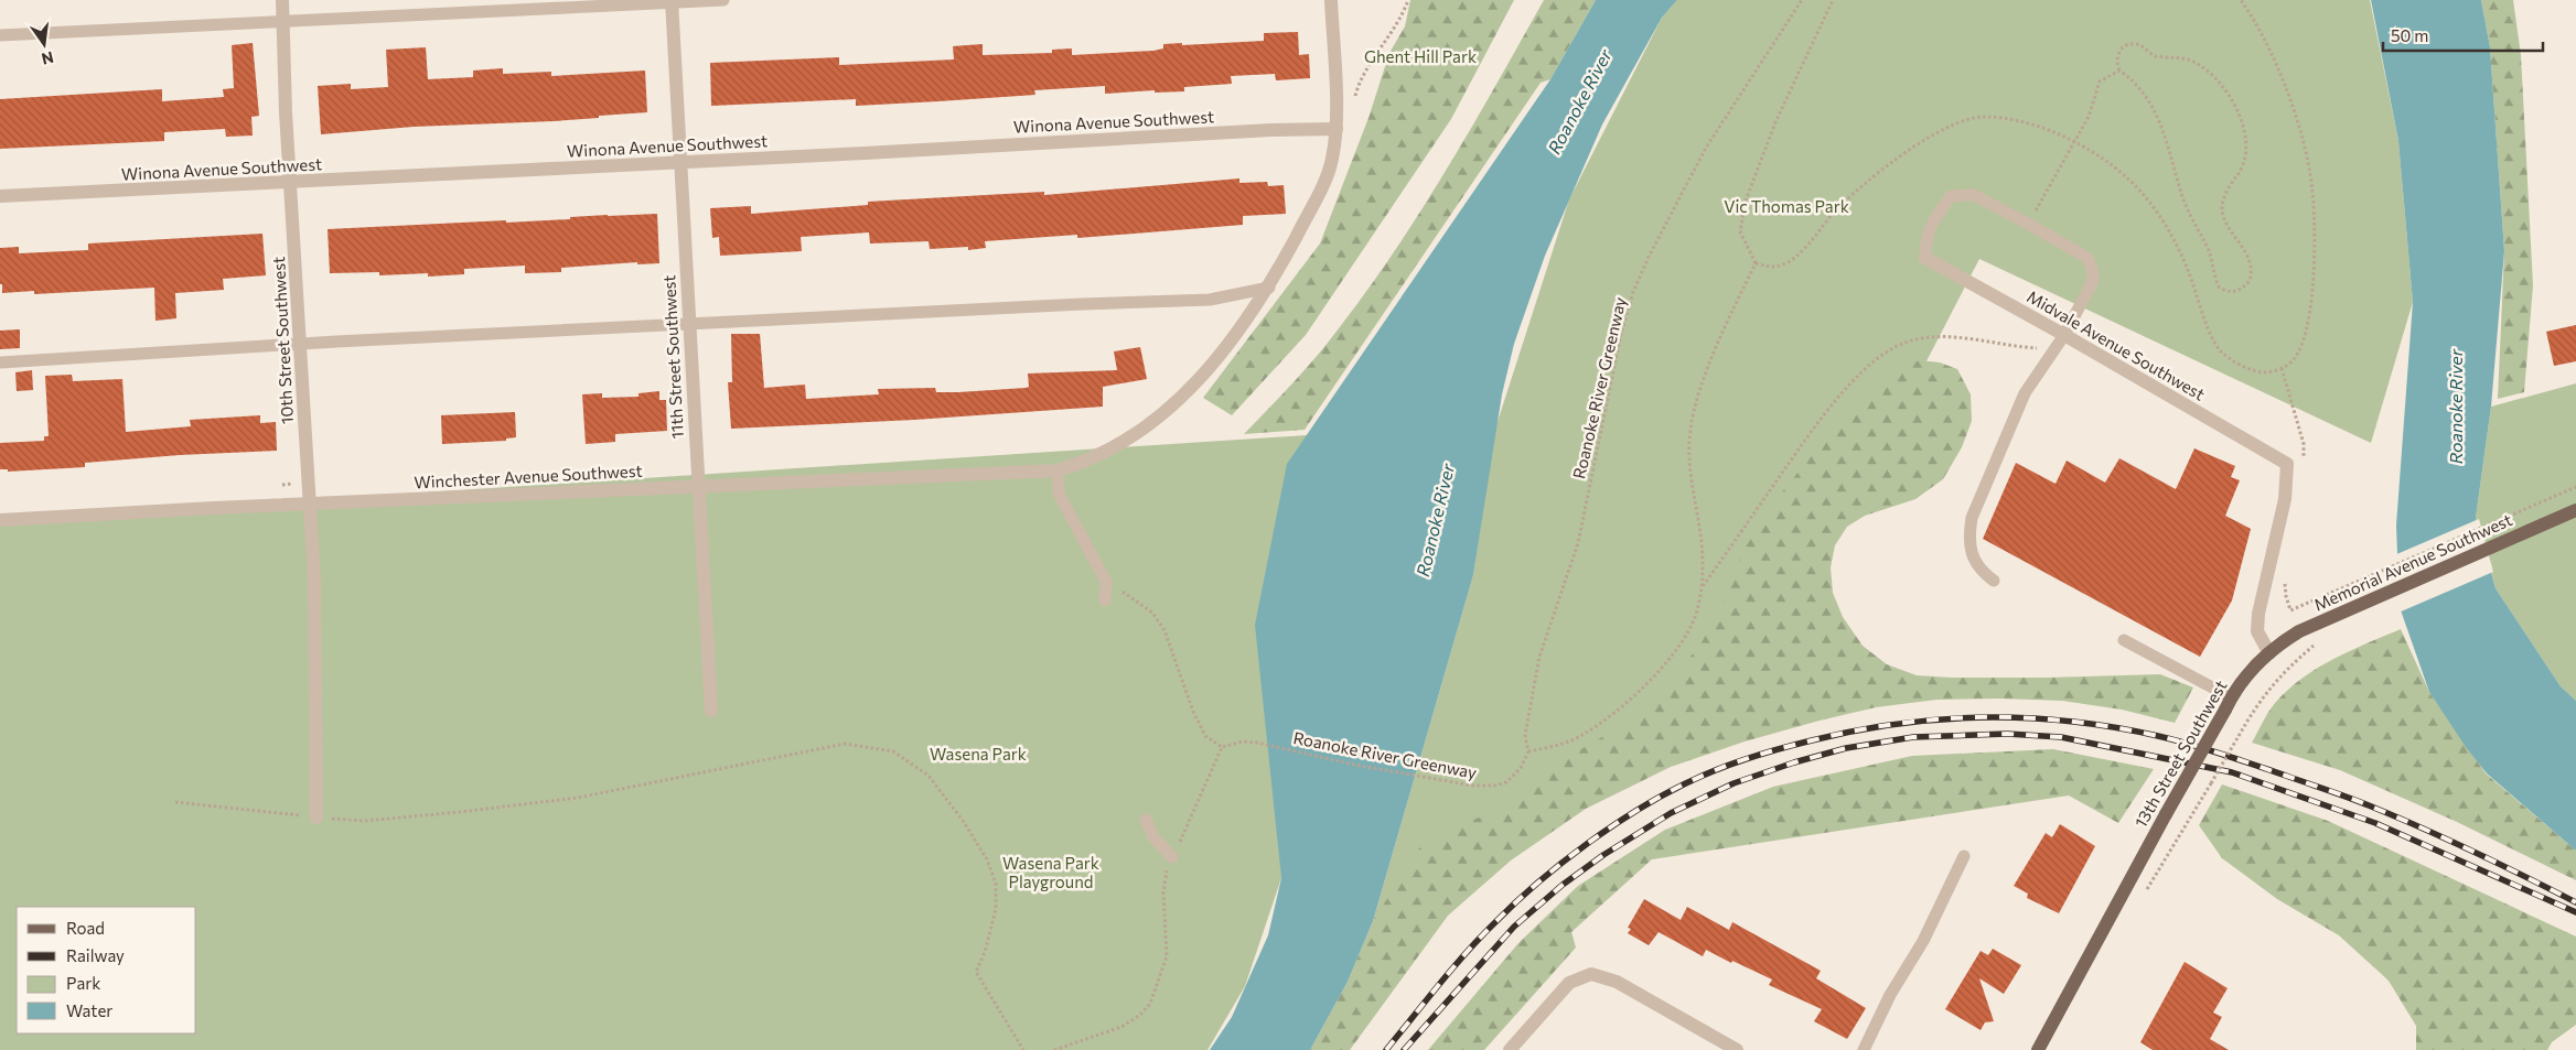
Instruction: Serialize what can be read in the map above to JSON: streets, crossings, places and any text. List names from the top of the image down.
{
  "streets": {
    "main road": ["Memorial Avenue Southwest", "13th Street Southwest"],
    "street": [
      "Winona Avenue Southwest",
      "10th Street Southwest",
      "Midvale Avenue Southwest",
      "11th Street Southwest",
      "Winchester Avenue Southwest"
    ],
    "path": ["Roanoke River Greenway"]
  },
  "crossings": [
    ["Winona Avenue Southwest", "10th Street Southwest"],
    ["Winona Avenue Southwest", "11th Street Southwest"],
    ["Winona Avenue Southwest", "Winchester Avenue Southwest"],
    ["10th Street Southwest", "Winchester Avenue Southwest"],
    ["Midvale Avenue Southwest", "Memorial Avenue Southwest"],
    ["Midvale Avenue Southwest", "13th Street Southwest"],
    ["11th Street Southwest", "Winchester Avenue Southwest"],
    ["Memorial Avenue Southwest", "13th Street Southwest"]
  ],
  "water": ["Roanoke River"],
  "parks": [
    "Ghent Hill Park",
    "Vic Thomas Park",
    "Wasena Park",
    "Wasena Park Playground"
  ],
  "legend": [
    "Road",
    "Railway",
    "Park",
    "Water"
  ],
  "scale_bar": "50 m",
  "north": "bottom"
}
